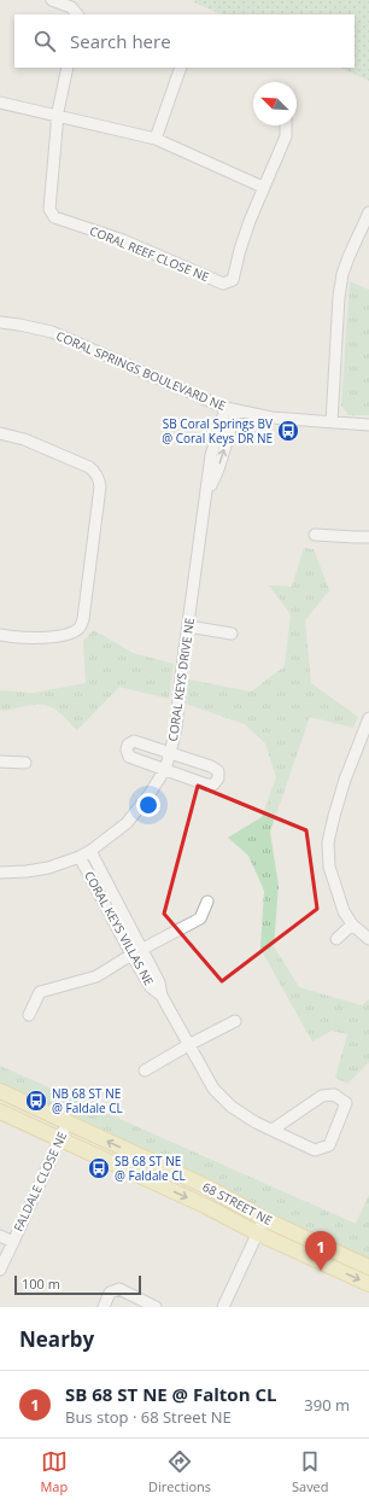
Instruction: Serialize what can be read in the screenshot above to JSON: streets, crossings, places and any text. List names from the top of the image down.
{
  "streets": {
    "main road": ["68 STREET NE"],
    "street": [
      "CORAL REEF CLOSE NE",
      "CORAL SPRINGS BOULEVARD NE",
      "CORAL KEYS DRIVE NE",
      "CORAL KEYS VILLAS NE",
      "FALDALE CLOSE NE"
    ]
  },
  "crossings": [
    ["CORAL SPRINGS BOULEVARD NE", "CORAL KEYS DRIVE NE"],
    ["CORAL KEYS DRIVE NE", "CORAL KEYS VILLAS NE"],
    ["FALDALE CLOSE NE", "68 STREET NE"]
  ],
  "places": {
    "bus stop": ["SB Coral Springs BV @ Coral Keys DR NE", "NB 68 ST NE @ Faldale CL", "SB 68 ST NE @ Faldale CL"]
  },
  "scale_bar": "100 m",
  "north": "top left",
  "page": {
    "search": "Search here",
    "pins": "1",
    "scale": "100 m",
    "heading": "Nearby",
    "list": [
      {
        "mark": "1",
        "name": "SB 68 ST NE @ Falton CL",
        "note": "Bus stop · 68 Street NE",
        "value": "390 m"
      }
    ],
    "nav": ["Map", "Directions", "Saved"]
  }
}
